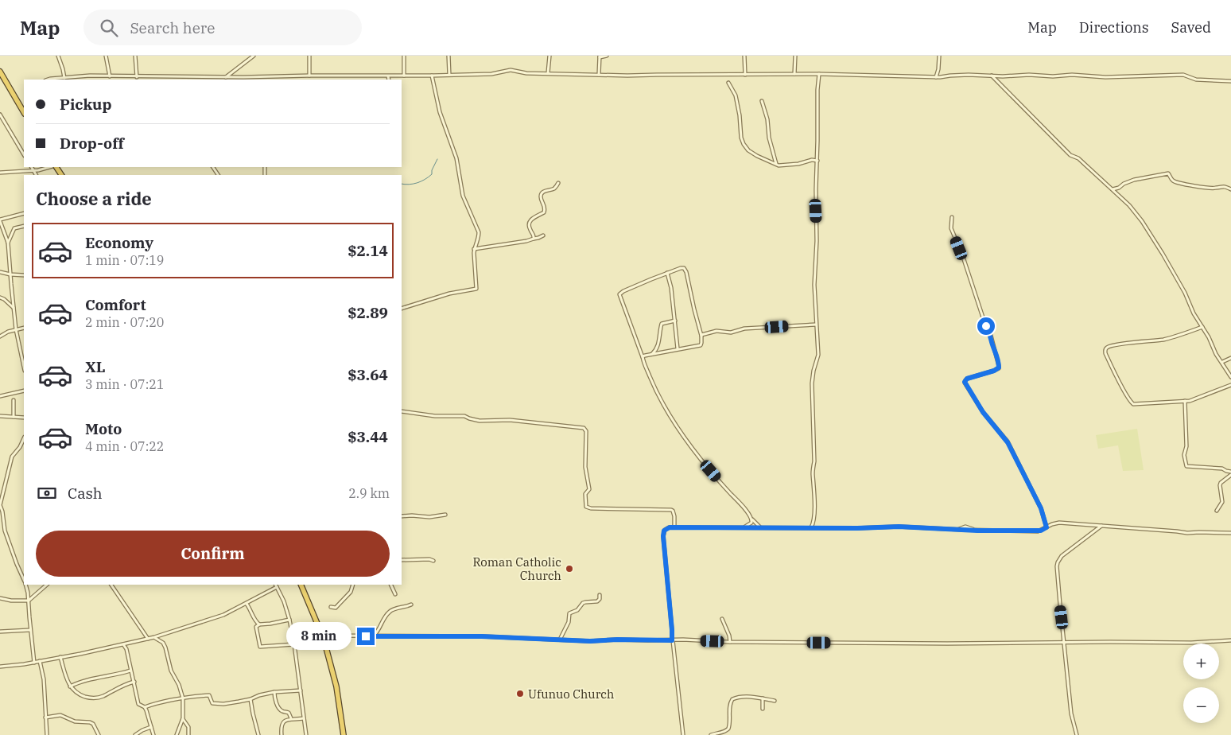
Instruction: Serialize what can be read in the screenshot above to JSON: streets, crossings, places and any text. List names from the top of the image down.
{
  "places": ["Roman Catholic Church", "Ufunuo Church"],
  "page": {
    "header": "Map",
    "search": "Search here",
    "nav": ["Map", "Directions", "Saved"],
    "banner": ["Pickup", "Drop-off"],
    "heading": "Choose a ride",
    "list": [
      {
        "name": "Economy",
        "note": "1 min · 07:19",
        "value": "$2.14"
      },
      {
        "name": "Comfort",
        "note": "2 min · 07:20",
        "value": "$2.89"
      },
      {
        "name": "XL",
        "note": "3 min · 07:21",
        "value": "$3.64"
      },
      {
        "name": "Moto",
        "note": "4 min · 07:22",
        "value": "$3.44"
      }
    ],
    "pay": ["Cash", "2.9 km"],
    "buttons": "Confirm",
    "bubble": "8 min",
    "map_buttons": ["+", "−"]
  }
}
